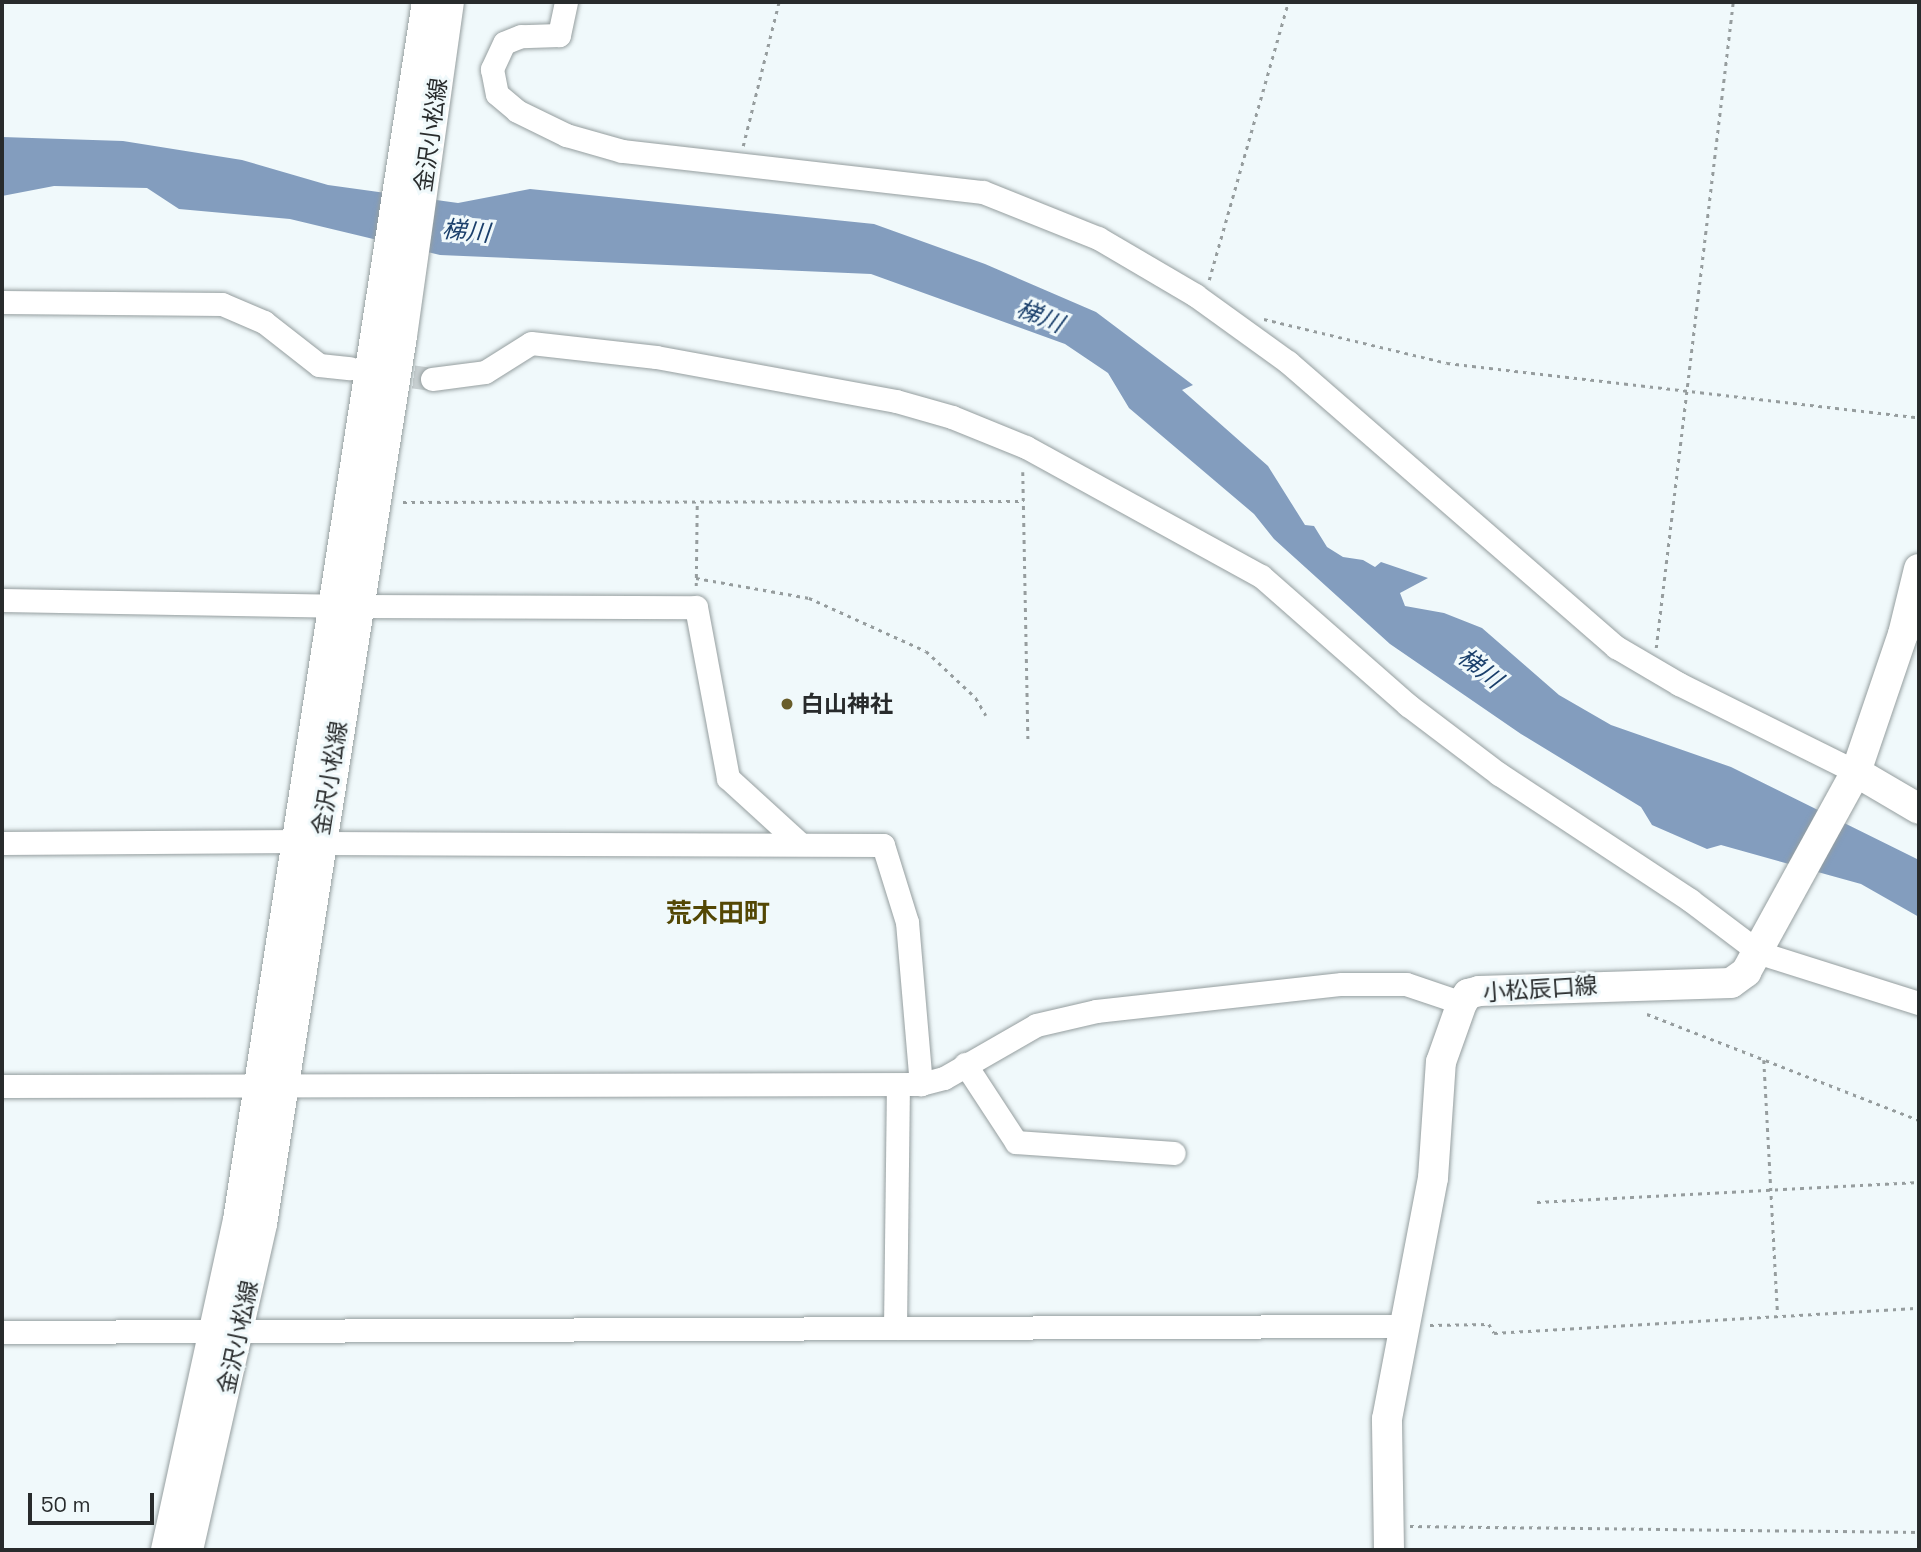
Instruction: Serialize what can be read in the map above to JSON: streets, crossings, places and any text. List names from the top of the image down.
{
  "streets": {
    "main road": ["金沢小松線", "小松辰口線"]
  },
  "districts": ["荒木田町"],
  "water": ["梯川"],
  "places": ["白山神社"],
  "scale_bar": "50 m"
}
